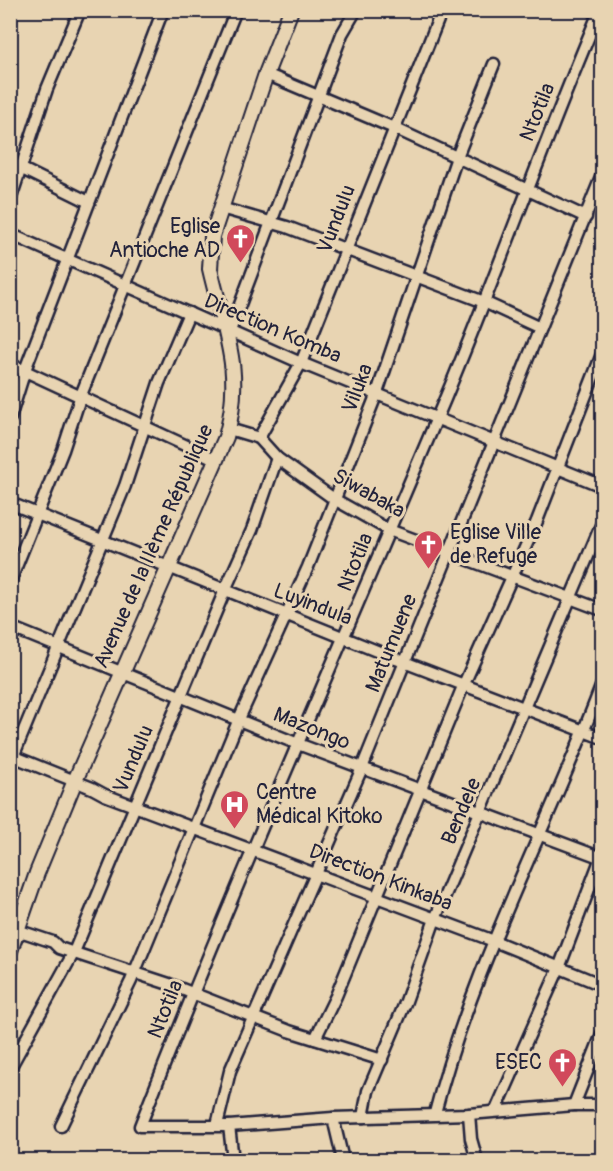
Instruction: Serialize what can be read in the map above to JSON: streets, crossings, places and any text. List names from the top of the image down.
{
  "streets": {
    "street": [
      "Ntotila",
      "Vundulu",
      "Direction Komba",
      "Viluka",
      "Siwabaka",
      "Avenue de la IIème République",
      "Luyindula",
      "Matumuene",
      "Mazongo",
      "Bendele",
      "Direction Kinkaba"
    ]
  },
  "crossings": [
    ["Ntotila", "Direction Komba"],
    ["Ntotila", "Siwabaka"],
    ["Ntotila", "Luyindula"],
    ["Ntotila", "Matumuene"],
    ["Ntotila", "Mazongo"],
    ["Ntotila", "Direction Kinkaba"],
    ["Vundulu", "Direction Komba"],
    ["Vundulu", "Siwabaka"],
    ["Vundulu", "Luyindula"],
    ["Vundulu", "Mazongo"],
    ["Vundulu", "Direction Kinkaba"],
    ["Direction Komba", "Viluka"],
    ["Direction Komba", "Avenue de la IIème République"],
    ["Direction Komba", "Matumuene"],
    ["Viluka", "Siwabaka"],
    ["Viluka", "Luyindula"],
    ["Viluka", "Mazongo"],
    ["Viluka", "Direction Kinkaba"],
    ["Siwabaka", "Matumuene"],
    ["Siwabaka", "Bendele"],
    ["Avenue de la IIème République", "Luyindula"],
    ["Avenue de la IIème République", "Mazongo"],
    ["Avenue de la IIème République", "Direction Kinkaba"],
    ["Luyindula", "Matumuene"],
    ["Luyindula", "Bendele"],
    ["Matumuene", "Mazongo"],
    ["Matumuene", "Direction Kinkaba"],
    ["Mazongo", "Bendele"],
    ["Bendele", "Direction Kinkaba"]
  ],
  "places": {
    "church": ["Eglise Antioche AD", "Eglise Ville de Refuge", "ESEC"],
    "hospital": ["Centre Médical Kitoko"]
  }
}
